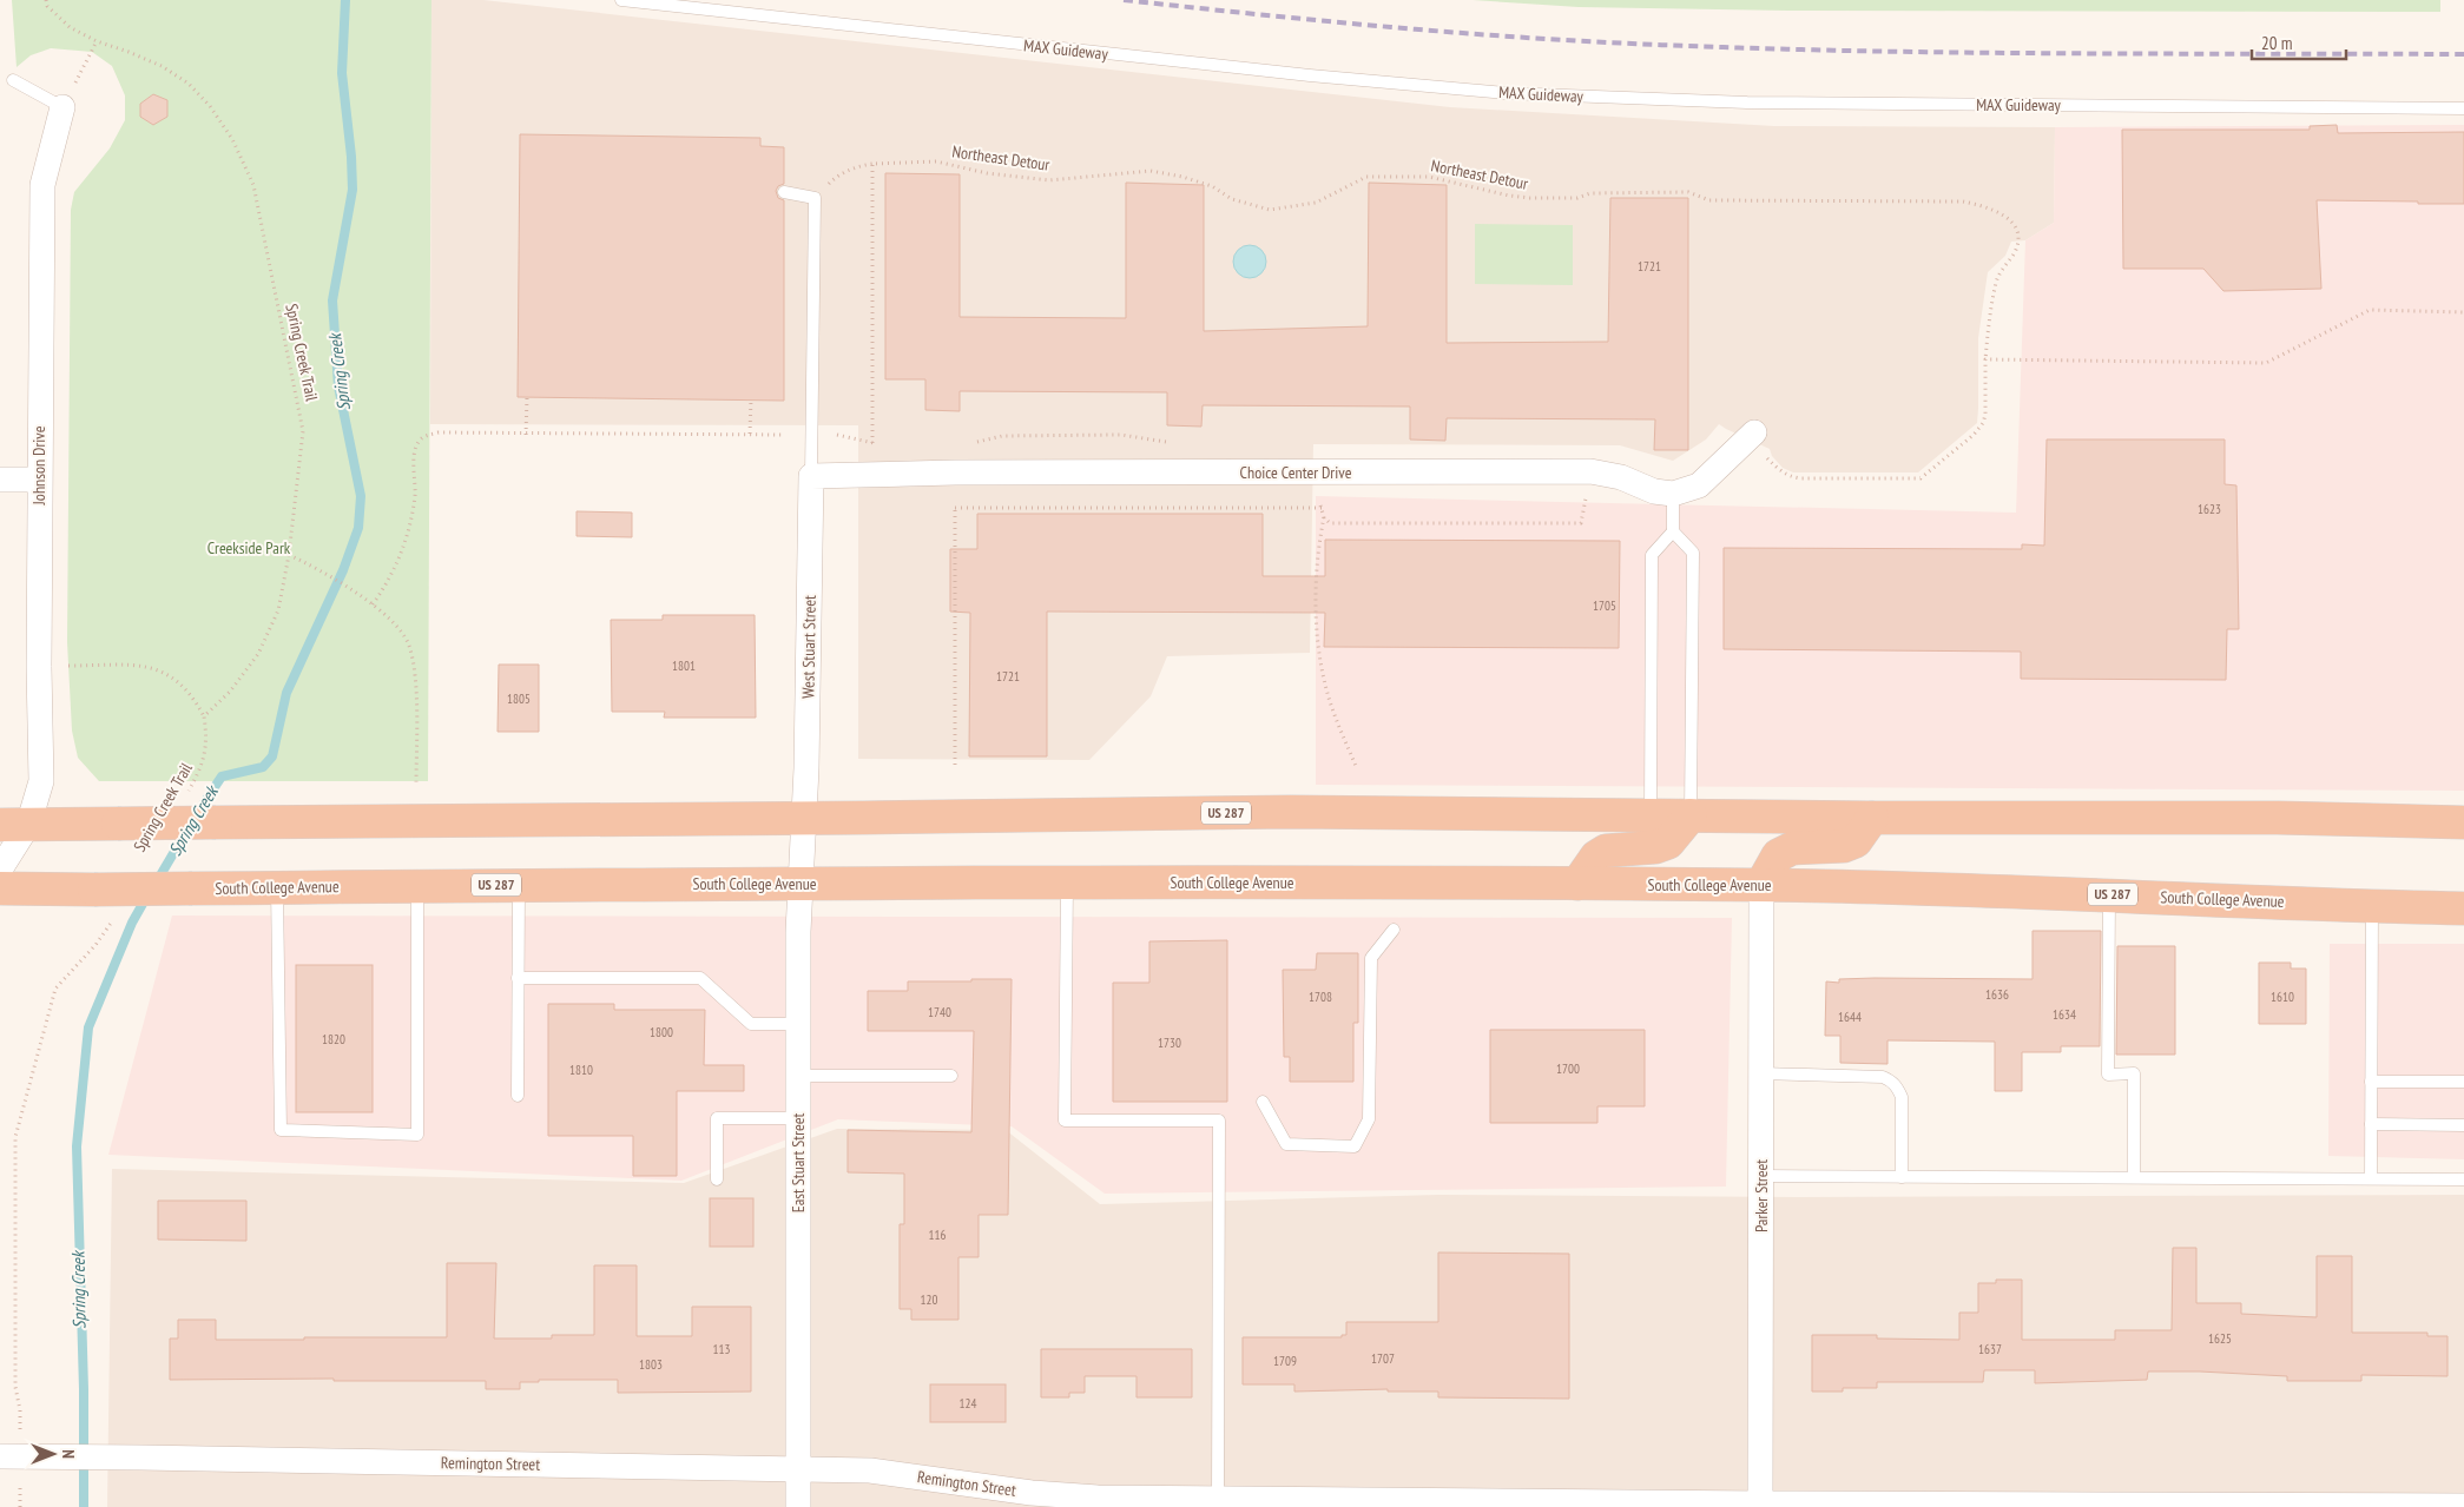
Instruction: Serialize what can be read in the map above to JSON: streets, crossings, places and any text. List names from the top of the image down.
{
  "streets": {
    "highway": ["US 287", "South College Avenue"],
    "street": [
      "Johnson Drive",
      "Choice Center Drive",
      "West Stuart Street",
      "East Stuart Street",
      "Parker Street",
      "Remington Street"
    ],
    "lane": ["MAX Guideway"],
    "path": ["Northeast Detour", "Spring Creek Trail"]
  },
  "crossings": [
    ["Johnson Drive", "US 287"],
    ["Choice Center Drive", "West Stuart Street"],
    ["West Stuart Street", "US 287"],
    ["West Stuart Street", "East Stuart Street"],
    ["US 287", "East Stuart Street"],
    ["South College Avenue", "East Stuart Street"],
    ["South College Avenue", "Parker Street"],
    ["East Stuart Street", "Remington Street"],
    ["Parker Street", "Remington Street"]
  ],
  "water": ["Spring Creek"],
  "parks": ["Creekside Park"],
  "house_numbers": [
    "1721",
    "1623",
    "1705",
    "1801",
    "1721",
    "1805",
    "1636",
    "1708",
    "1610",
    "1740",
    "1634",
    "1644",
    "1800",
    "1820",
    "1730",
    "1700",
    "1810",
    "116",
    "120",
    "1625",
    "113",
    "1637",
    "1707",
    "1709",
    "1803",
    "124"
  ],
  "scale_bar": "20 m",
  "north": "right"
}
